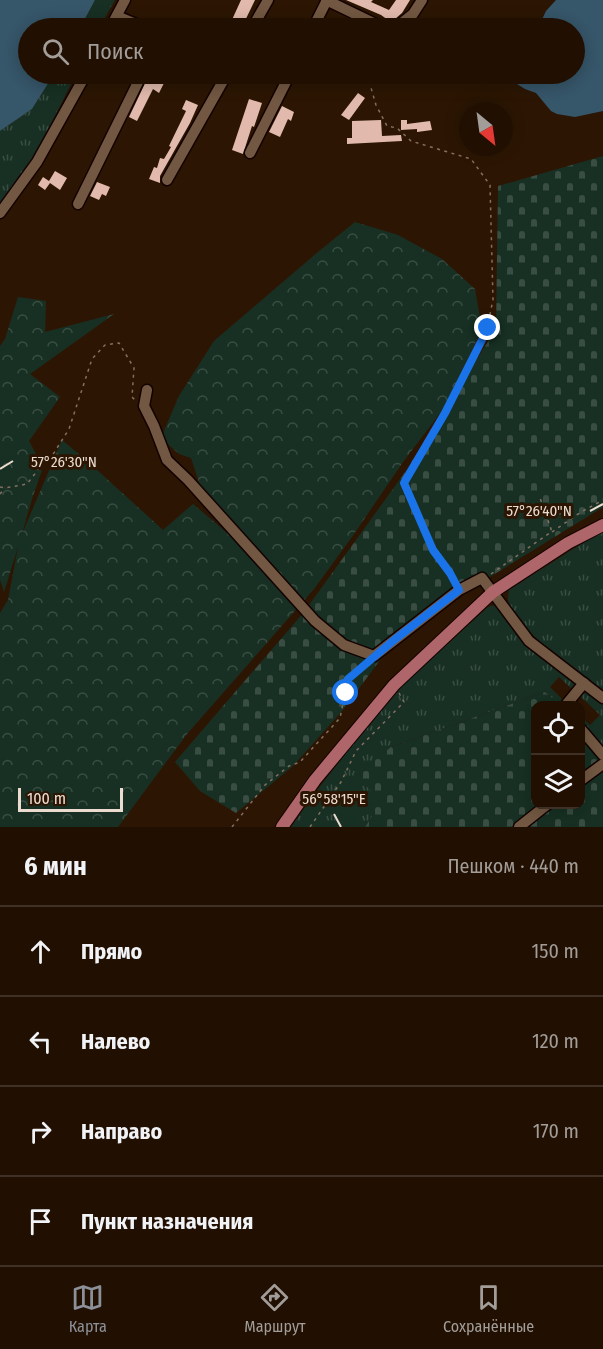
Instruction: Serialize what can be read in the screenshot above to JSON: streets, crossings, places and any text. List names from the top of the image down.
{
  "scale_bar": "100 m",
  "north": "bottom right",
  "page": {
    "search": "Поиск",
    "scale": "100 m",
    "heading": ["6 мин", "Пешком · 440 m"],
    "list": [
      ["Прямо", "150 m"],
      ["Налево", "120 m"],
      ["Направо", "170 m"],
      "Пункт назначения"
    ],
    "nav": ["Карта", "Маршрут", "Сохранённые"]
  },
  "coordinates": ["57°26'30\"N", "57°26'40\"N", "56°58'15\"E"]
}
